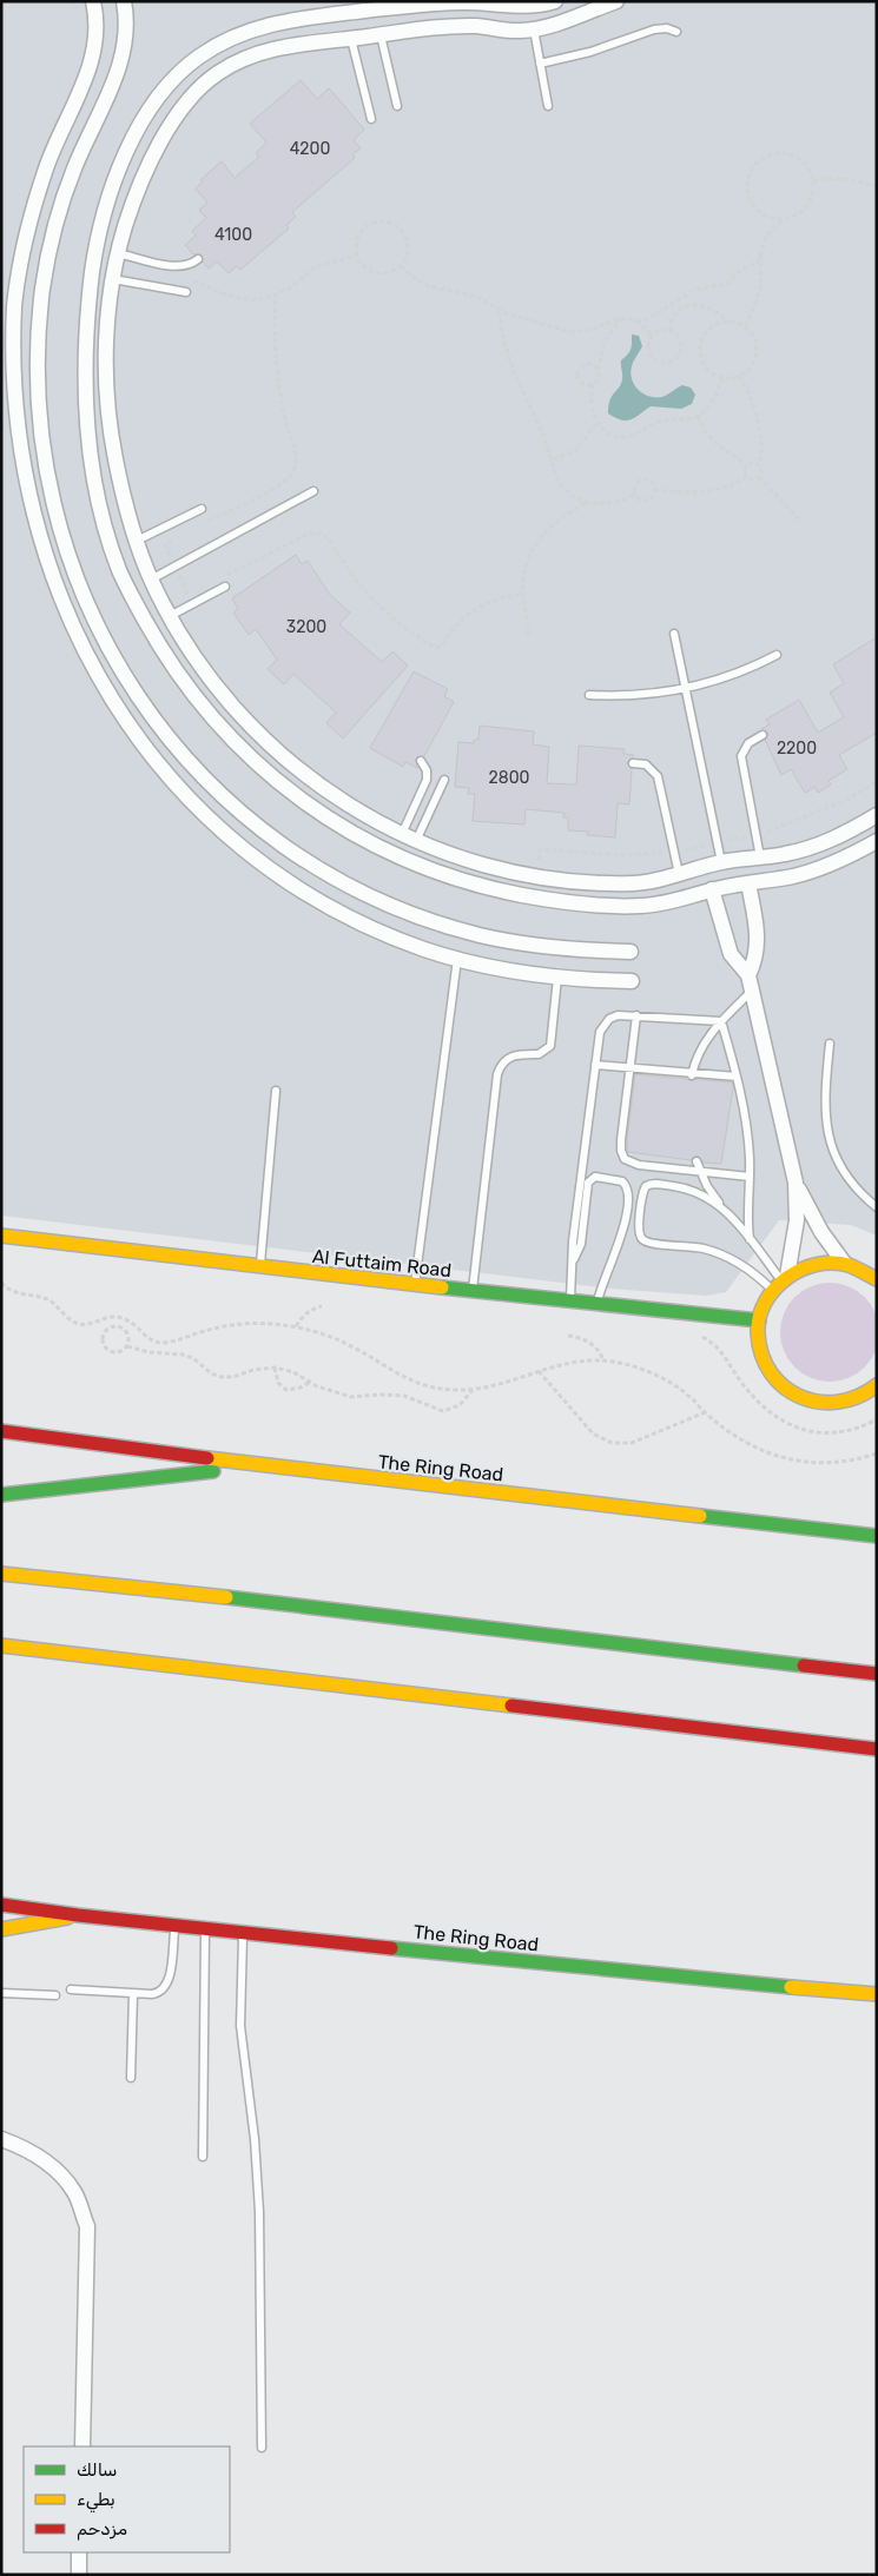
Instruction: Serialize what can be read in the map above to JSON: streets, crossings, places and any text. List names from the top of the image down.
{
  "streets": {
    "main road": ["Al Futtaim Road", "The Ring Road"]
  },
  "house_numbers": [
    "4200",
    "4100",
    "3200",
    "2200",
    "2800"
  ],
  "legend": ["سالك", "بطيء", "مزدحم"]
}
